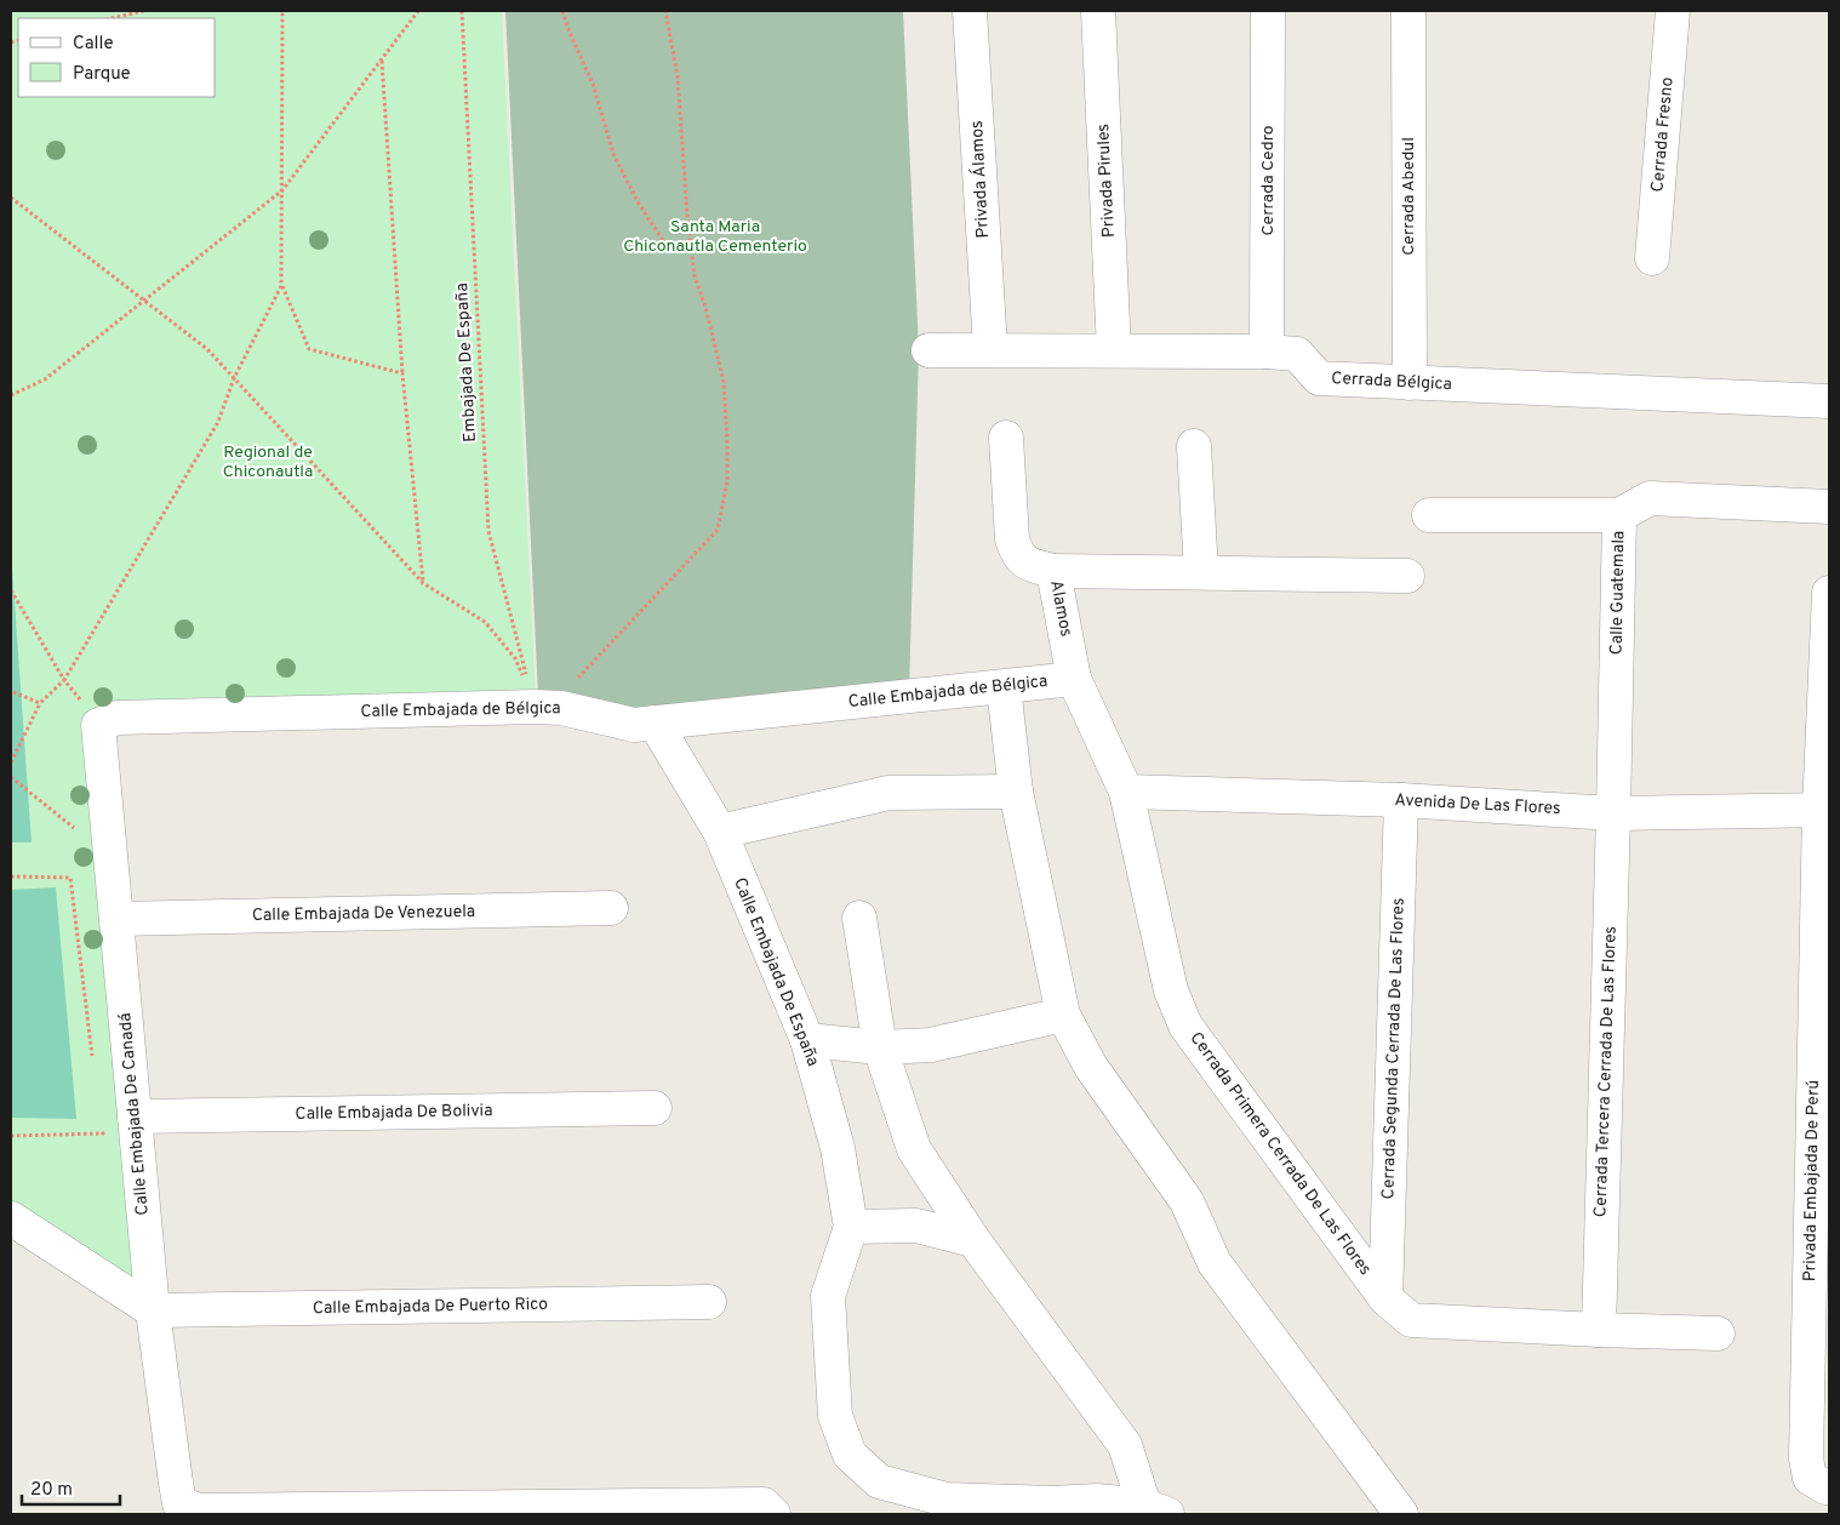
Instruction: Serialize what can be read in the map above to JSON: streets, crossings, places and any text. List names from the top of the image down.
{
  "streets": {
    "street": [
      "Cerrada Fresno",
      "Privada Álamos",
      "Privada Pirules",
      "Cerrada Cedro",
      "Cerrada Abedul",
      "Cerrada Bélgica",
      "Calle Guatemala",
      "Alamos",
      "Calle Embajada de Bélgica",
      "Avenida De Las Flores",
      "Calle Embajada De Venezuela",
      "Calle Embajada De España",
      "Cerrada Segunda Cerrada De Las Flores",
      "Cerrada Tercera Cerrada De Las Flores",
      "Calle Embajada De Bolivia",
      "Calle Embajada De Canadá",
      "Cerrada Primera Cerrada De Las Flores",
      "Privada Embajada De Perú",
      "Calle Embajada De Puerto Rico"
    ],
    "path": ["Embajada De España"]
  },
  "crossings": [
    ["Privada Álamos", "Cerrada Bélgica"],
    ["Privada Pirules", "Cerrada Bélgica"],
    ["Cerrada Cedro", "Cerrada Bélgica"],
    ["Cerrada Abedul", "Cerrada Bélgica"],
    ["Embajada De España", "Calle Embajada de Bélgica"],
    ["Calle Guatemala", "Avenida De Las Flores"],
    ["Calle Guatemala", "Cerrada Tercera Cerrada De Las Flores"],
    ["Alamos", "Calle Embajada de Bélgica"],
    ["Alamos", "Avenida De Las Flores"],
    ["Alamos", "Cerrada Primera Cerrada De Las Flores"],
    ["Calle Embajada de Bélgica", "Calle Embajada De España"],
    ["Calle Embajada de Bélgica", "Calle Embajada De Canadá"],
    ["Avenida De Las Flores", "Cerrada Segunda Cerrada De Las Flores"],
    ["Avenida De Las Flores", "Cerrada Tercera Cerrada De Las Flores"],
    ["Avenida De Las Flores", "Cerrada Primera Cerrada De Las Flores"],
    ["Avenida De Las Flores", "Privada Embajada De Perú"],
    ["Calle Embajada De Venezuela", "Calle Embajada De Canadá"],
    ["Cerrada Segunda Cerrada De Las Flores", "Cerrada Primera Cerrada De Las Flores"],
    ["Cerrada Tercera Cerrada De Las Flores", "Cerrada Primera Cerrada De Las Flores"],
    ["Calle Embajada De Bolivia", "Calle Embajada De Canadá"],
    ["Calle Embajada De Canadá", "Calle Embajada De Puerto Rico"]
  ],
  "parks": ["Santa Maria Chiconautla Cementerio", "Regional de Chiconautla"],
  "legend": ["Calle", "Parque"],
  "scale_bar": "20 m"
}
